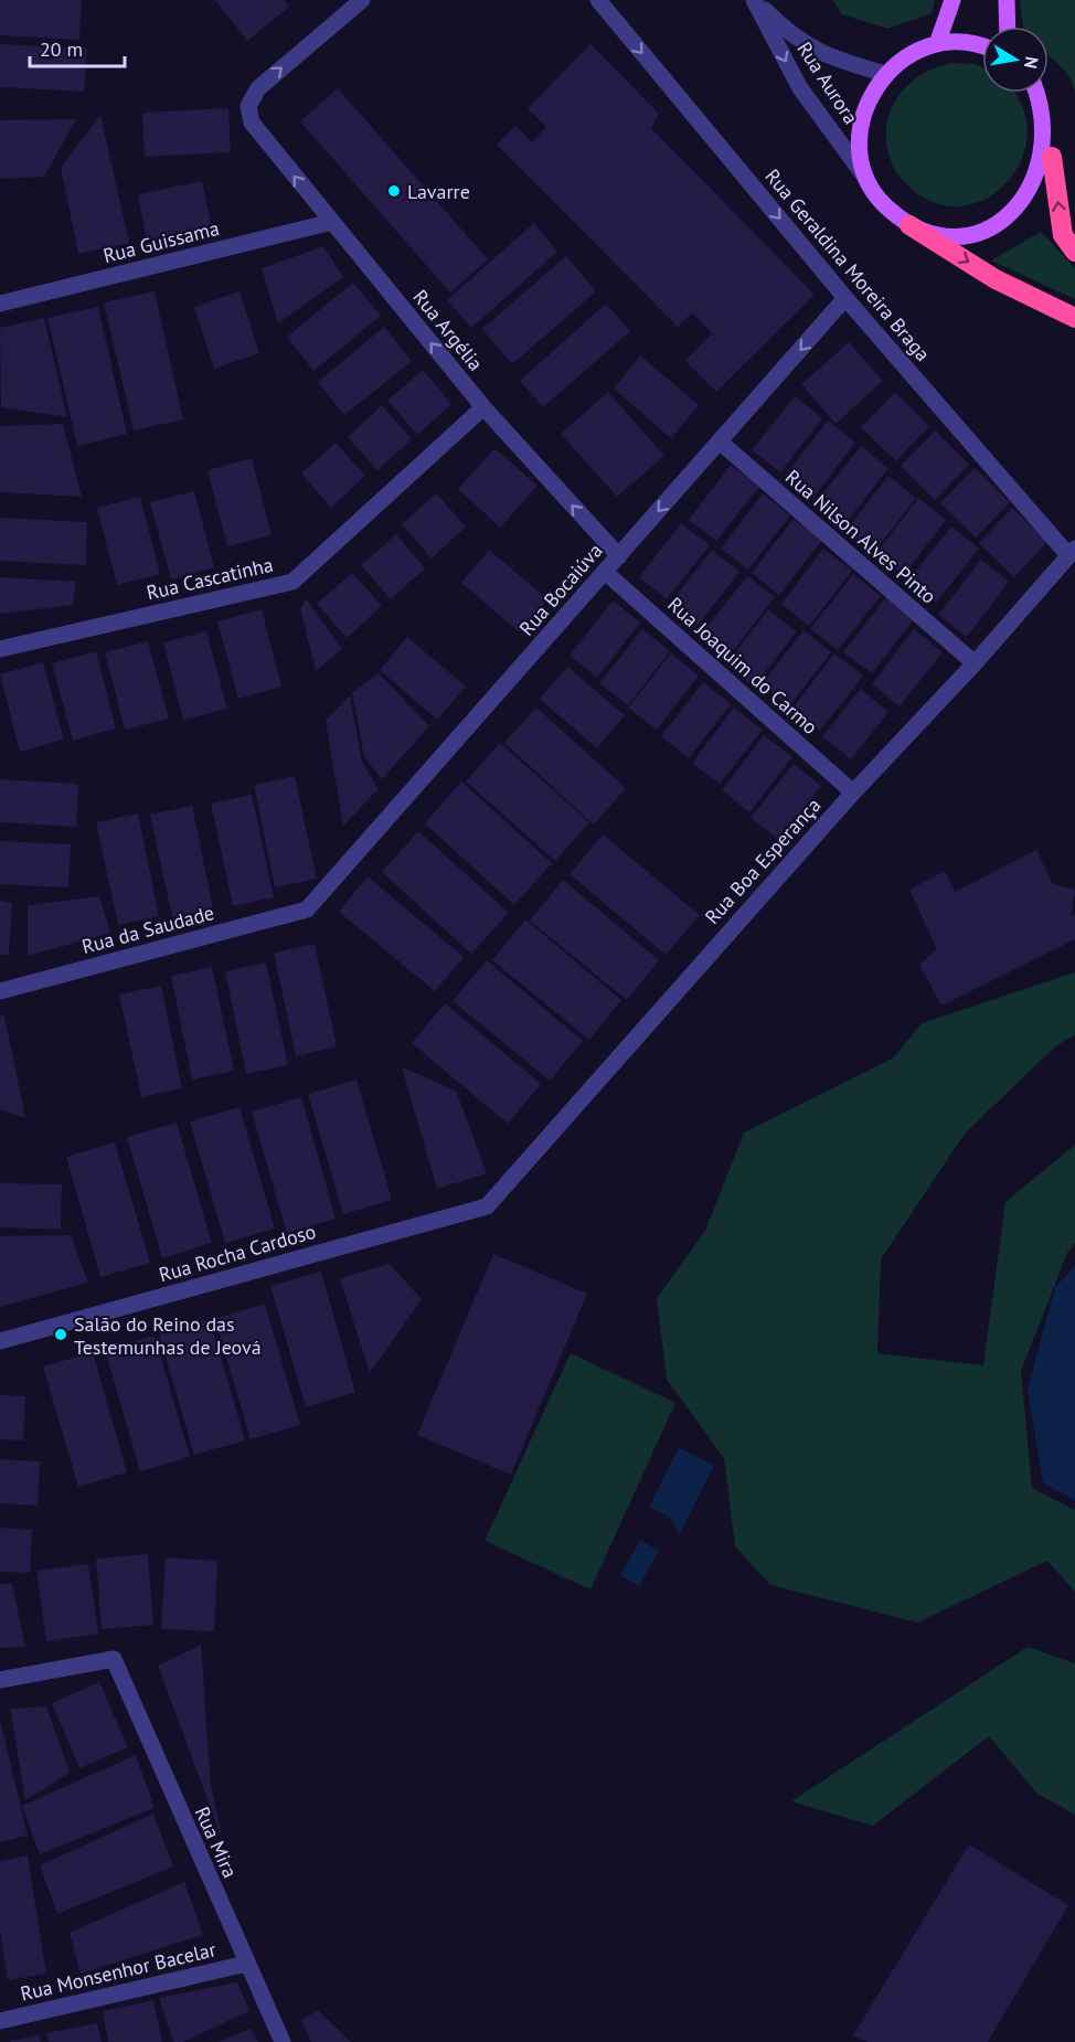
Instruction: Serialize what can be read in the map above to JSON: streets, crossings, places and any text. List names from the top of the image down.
{
  "streets": {
    "street": [
      "Rua Aurora",
      "Rua Guissama",
      "Rua Geraldina Moreira Braga",
      "Rua Argélia",
      "Rua Nilson Alves Pinto",
      "Rua Cascatinha",
      "Rua Bocaiúva",
      "Rua Joaquim do Carmo",
      "Rua Boa Esperança",
      "Rua da Saudade",
      "Rua Rocha Cardoso",
      "Rua Mira",
      "Rua Monsenhor Bacelar"
    ]
  },
  "crossings": [
    ["Rua Guissama", "Rua Argélia"],
    ["Rua Geraldina Moreira Braga", "Rua Bocaiúva"],
    ["Rua Geraldina Moreira Braga", "Rua Boa Esperança"],
    ["Rua Argélia", "Rua Cascatinha"],
    ["Rua Argélia", "Rua Bocaiúva"],
    ["Rua Nilson Alves Pinto", "Rua Bocaiúva"],
    ["Rua Nilson Alves Pinto", "Rua Boa Esperança"],
    ["Rua Bocaiúva", "Rua Joaquim do Carmo"],
    ["Rua Bocaiúva", "Rua da Saudade"],
    ["Rua Joaquim do Carmo", "Rua Boa Esperança"],
    ["Rua Boa Esperança", "Rua Rocha Cardoso"],
    ["Rua Mira", "Rua Monsenhor Bacelar"]
  ],
  "one_way": [
    "Rua Aurora",
    "Rua Geraldina Moreira Braga",
    "Rua Argélia",
    "Rua Bocaiúva"
  ],
  "places": ["Lavarre", "Salão do Reino das Testemunhas de Jeová"],
  "scale_bar": "20 m",
  "north": "right"
}
